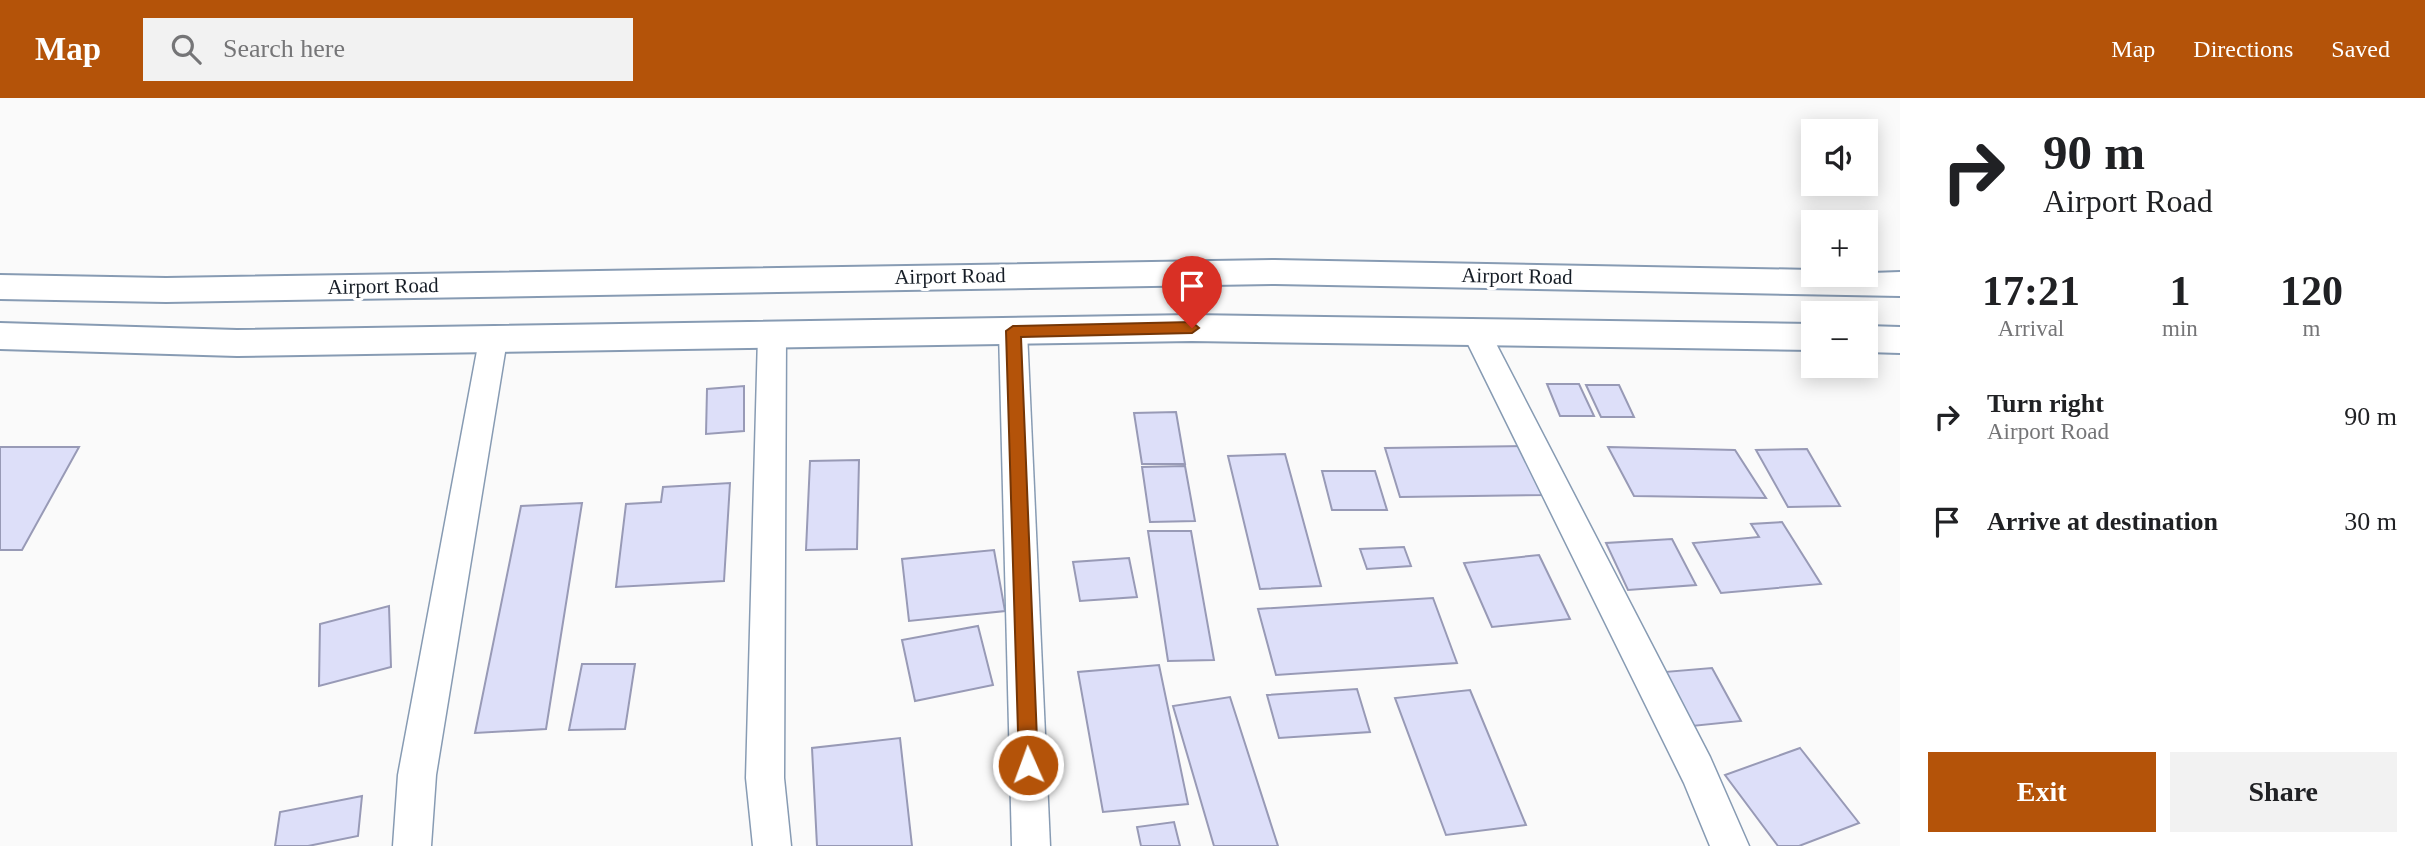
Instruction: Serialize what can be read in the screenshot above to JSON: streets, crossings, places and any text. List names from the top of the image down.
{
  "streets": {
    "highway": ["Airport Road"]
  },
  "page": {
    "header": "Map",
    "search": "Search here",
    "nav": ["Map", "Directions", "Saved"],
    "turn": ["90 m", "Airport Road"],
    "map_buttons": ["+", "−"],
    "eta": [
      "17:21",
      "Arrival",
      "1",
      "min",
      "120",
      "m"
    ],
    "list": [
      {
        "name": "Turn right",
        "note": "Airport Road",
        "value": "90 m"
      },
      {
        "name": "Arrive at destination",
        "value": "30 m"
      }
    ],
    "buttons": ["Exit", "Share"]
  }
}
